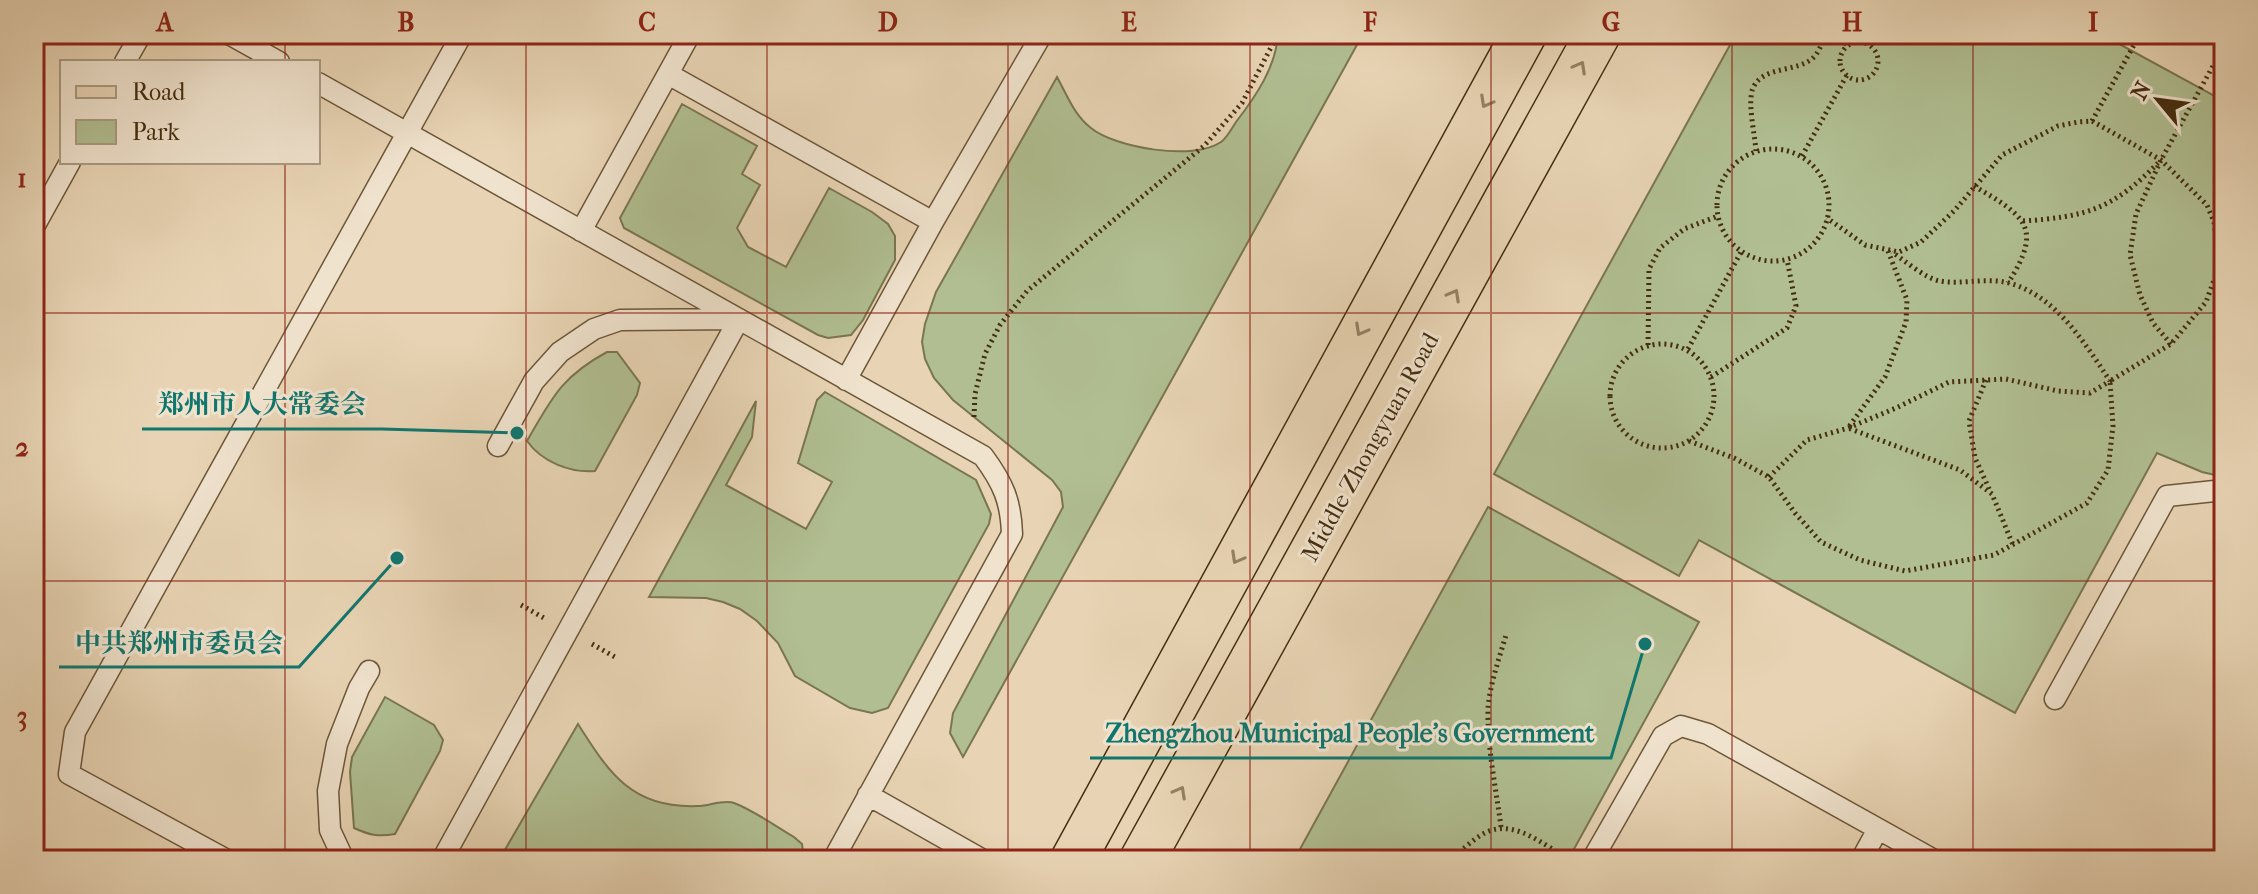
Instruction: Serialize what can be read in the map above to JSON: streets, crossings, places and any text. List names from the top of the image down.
{
  "streets": {
    "main road": ["Middle Zhongyuan Road"]
  },
  "places": ["郑州市人大常委会", "中共郑州市委员会", "Zhengzhou Municipal People's Government"],
  "legend": ["Road", "Park"],
  "north": "top left",
  "grid": {
    "columns": [
      "A",
      "B",
      "C",
      "D",
      "E",
      "F",
      "G",
      "H",
      "I"
    ],
    "rows": ["1", "2", "3"]
  }
}
